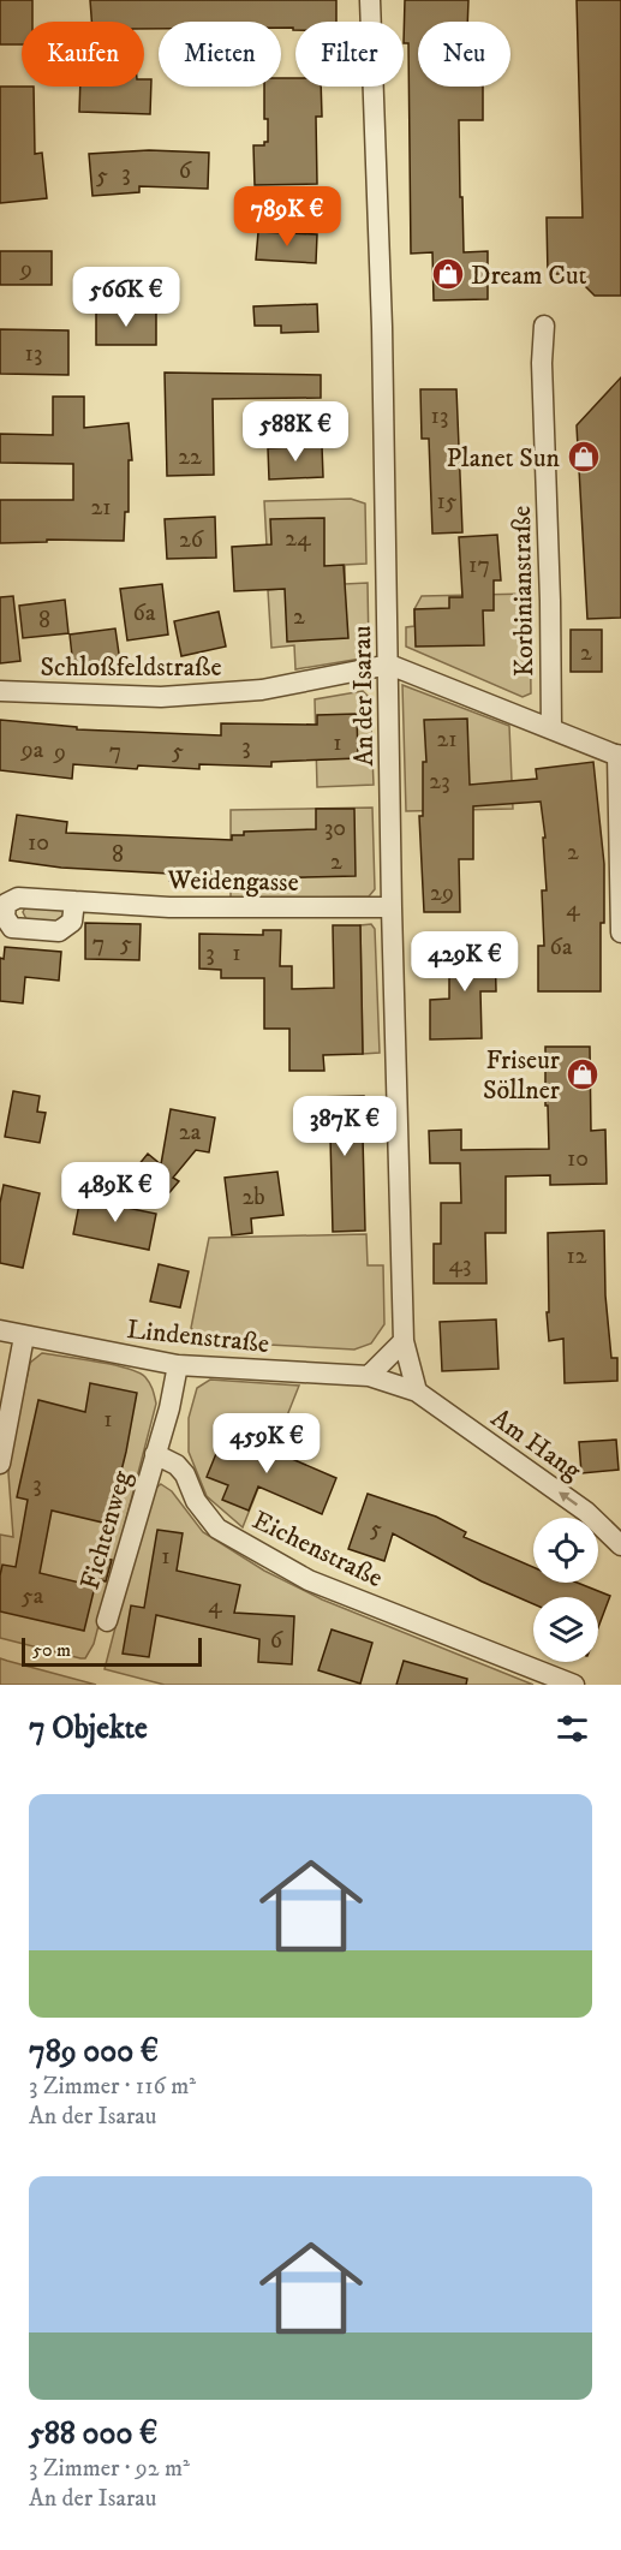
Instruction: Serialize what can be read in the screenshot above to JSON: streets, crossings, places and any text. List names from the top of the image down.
{
  "streets": {
    "street": [
      "Korbinianstraße",
      "Schloßfeldstraße",
      "An der Isarau",
      "Weidengasse",
      "Lindenstraße",
      "Am Hang",
      "Fichtenweg",
      "Eichenstraße"
    ]
  },
  "crossings": [
    ["Schloßfeldstraße", "An der Isarau"],
    ["An der Isarau", "Weidengasse"],
    ["Lindenstraße", "Am Hang"],
    ["Fichtenweg", "Eichenstraße"]
  ],
  "one_way": ["Am Hang"],
  "places": {
    "shop": ["Dream Cut", "Planet Sun", "Friseur Söllner"]
  },
  "house_numbers": [
    "6",
    "3",
    "5",
    "9",
    "13",
    "13",
    "22",
    "15",
    "21",
    "24",
    "26",
    "17",
    "6a",
    "2",
    "8",
    "2",
    "21",
    "1",
    "3",
    "9a",
    "7",
    "5",
    "9",
    "23",
    "30",
    "10",
    "2",
    "8",
    "2",
    "29",
    "4",
    "7",
    "5",
    "6a",
    "3",
    "1",
    "2a",
    "10",
    "2b",
    "12",
    "43",
    "1",
    "3",
    "5",
    "1",
    "5a",
    "4",
    "6"
  ],
  "scale_bar": "50 m",
  "page": {
    "chip": [
      "Kaufen",
      "Mieten",
      "Filter",
      "Neu"
    ],
    "price": [
      "789K €",
      "566K €",
      "588K €",
      "429K €",
      "387K €",
      "489K €",
      "459K €"
    ],
    "scale": "50 m",
    "heading": "7 Objekte",
    "list": [
      {
        "name": "789 000 €",
        "note": "3 Zimmer · 116 m² · An der Isarau"
      },
      {
        "name": "588 000 €",
        "note": "3 Zimmer · 92 m² · An der Isarau"
      }
    ]
  }
}
